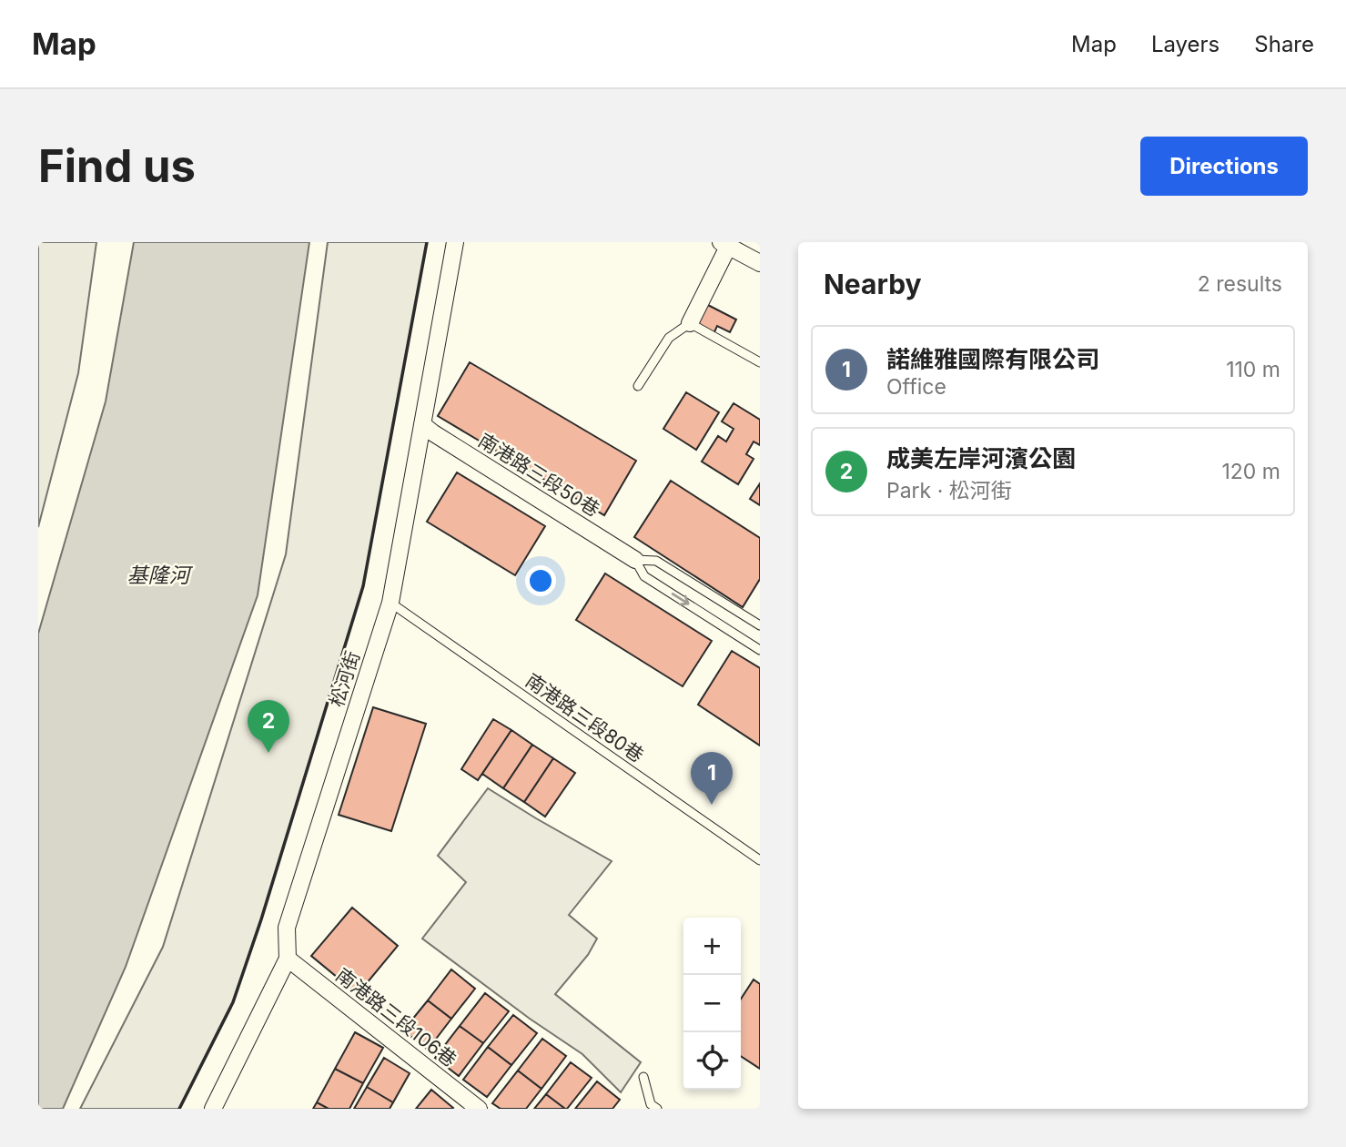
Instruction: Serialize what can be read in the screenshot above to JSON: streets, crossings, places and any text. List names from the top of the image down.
{
  "streets": {
    "street": ["南港路三段50巷", "松河街", "南港路三段106巷"],
    "lane": ["南港路三段80巷"]
  },
  "crossings": [
    ["南港路三段50巷", "松河街"],
    ["松河街", "南港路三段80巷"],
    ["松河街", "南港路三段106巷"]
  ],
  "water": ["基隆河"],
  "page": {
    "header": "Map",
    "nav": ["Map", "Layers", "Share"],
    "buttons": "Directions",
    "title": "Find us",
    "heading": ["Nearby", "2 results"],
    "list": [
      {
        "mark": "1",
        "name": "諾維雅國際有限公司",
        "note": "Office",
        "value": "110 m"
      },
      {
        "mark": "2",
        "name": "成美左岸河濱公園",
        "note": "Park · 松河街",
        "value": "120 m"
      }
    ],
    "pins": ["2", "1"],
    "map_buttons": ["+", "−"]
  }
}
